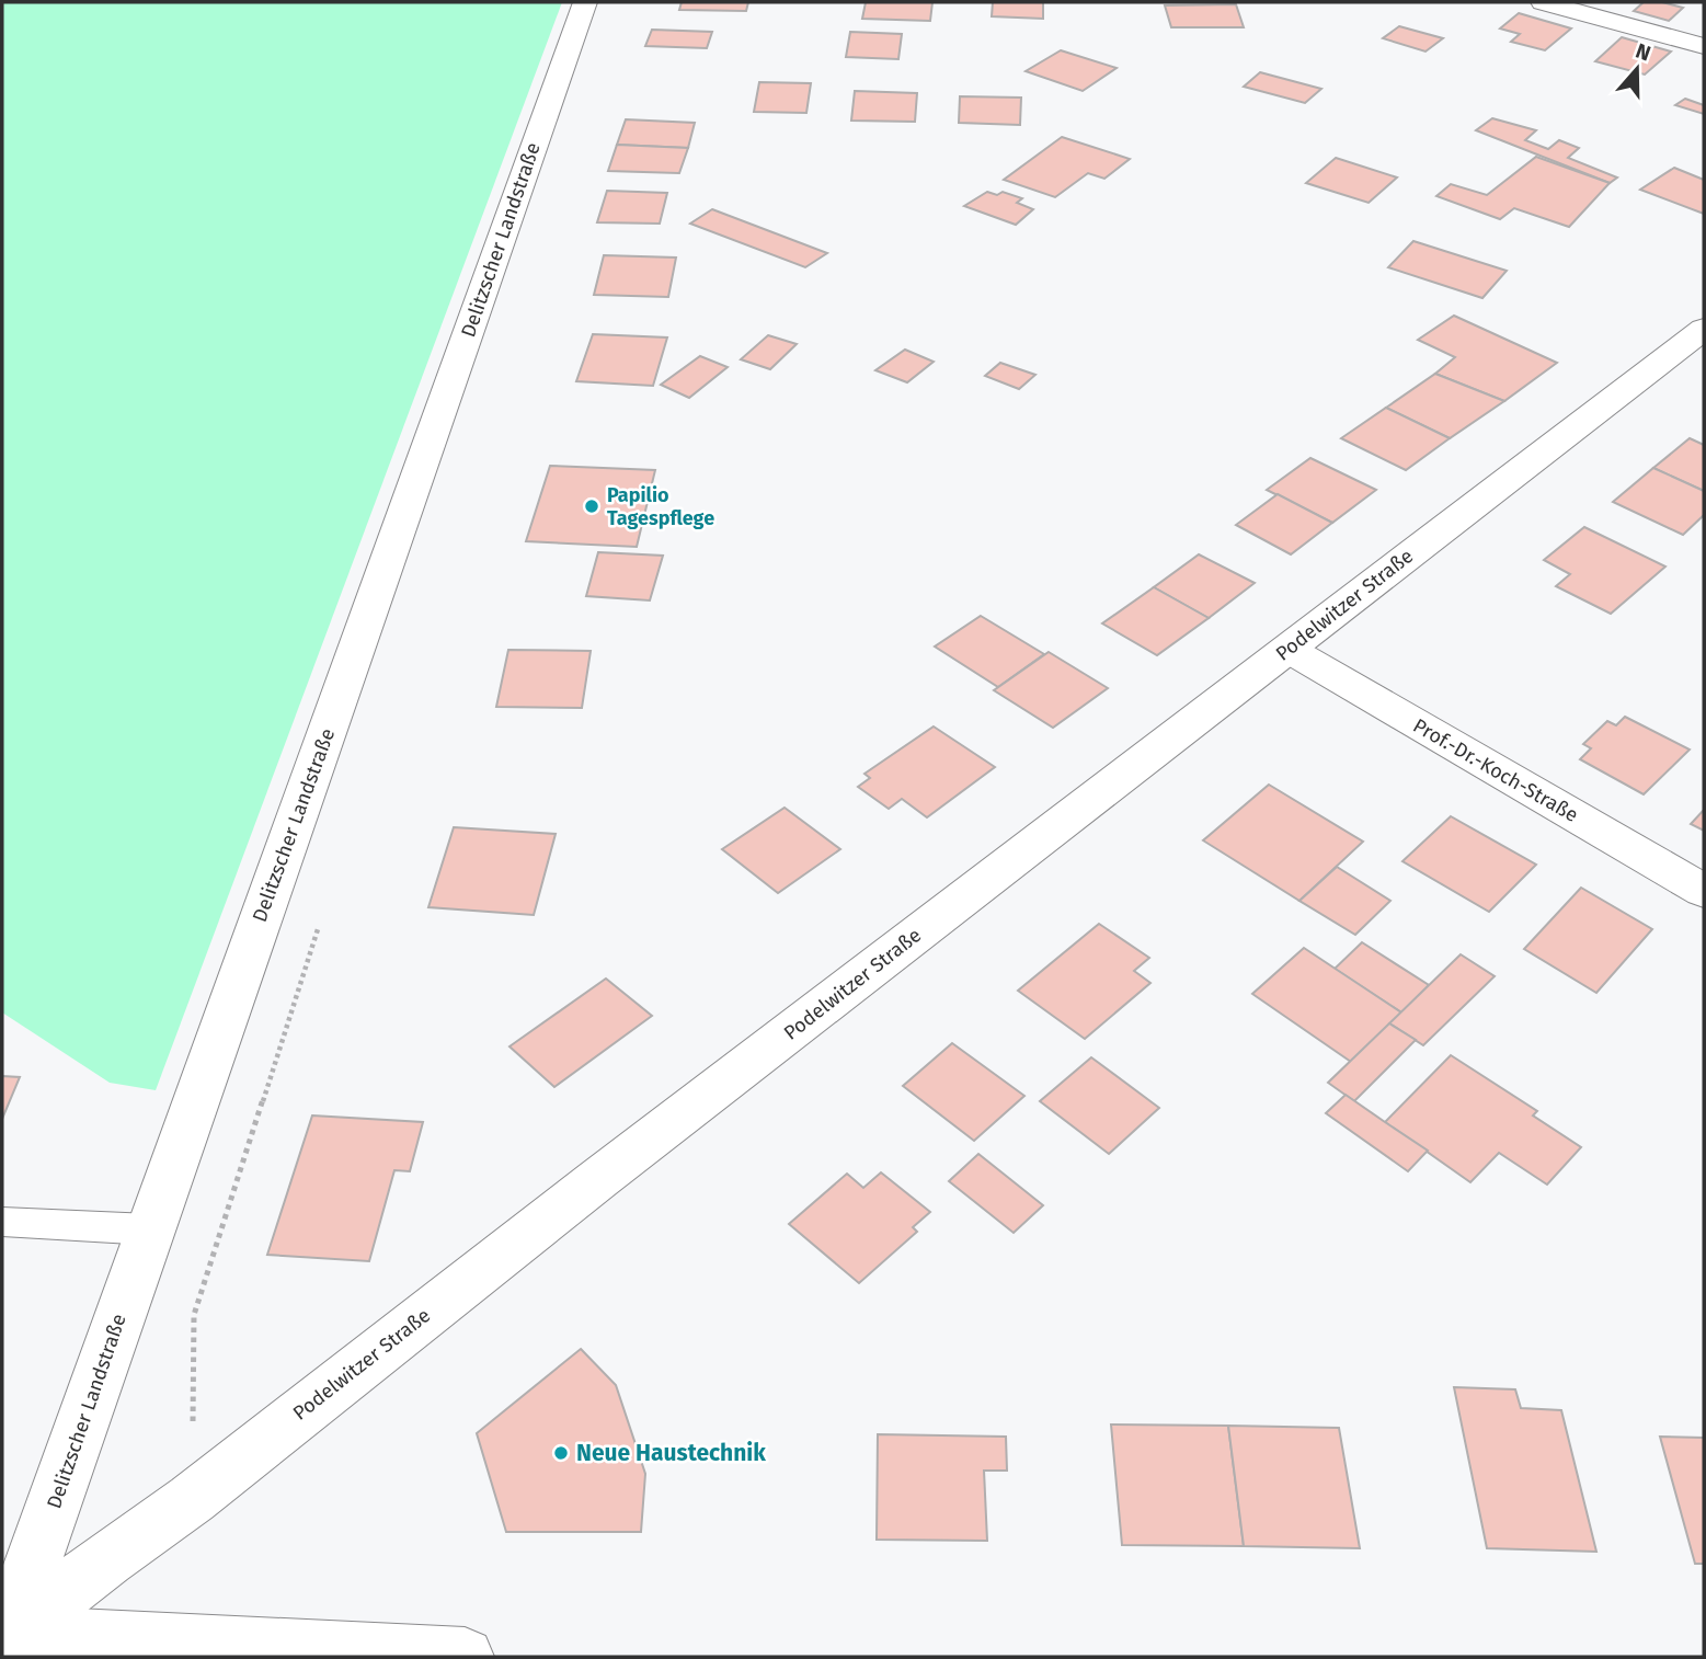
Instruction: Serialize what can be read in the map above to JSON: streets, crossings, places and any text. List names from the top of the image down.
{
  "streets": {
    "street": ["Delitzscher Landstraße", "Podelwitzer Straße", "Prof.-Dr.-Koch-Straße"]
  },
  "crossings": [
    ["Delitzscher Landstraße", "Podelwitzer Straße"],
    ["Podelwitzer Straße", "Prof.-Dr.-Koch-Straße"]
  ],
  "places": ["Papilio Tagespflege", "Neue Haustechnik"],
  "north": "top"
}
